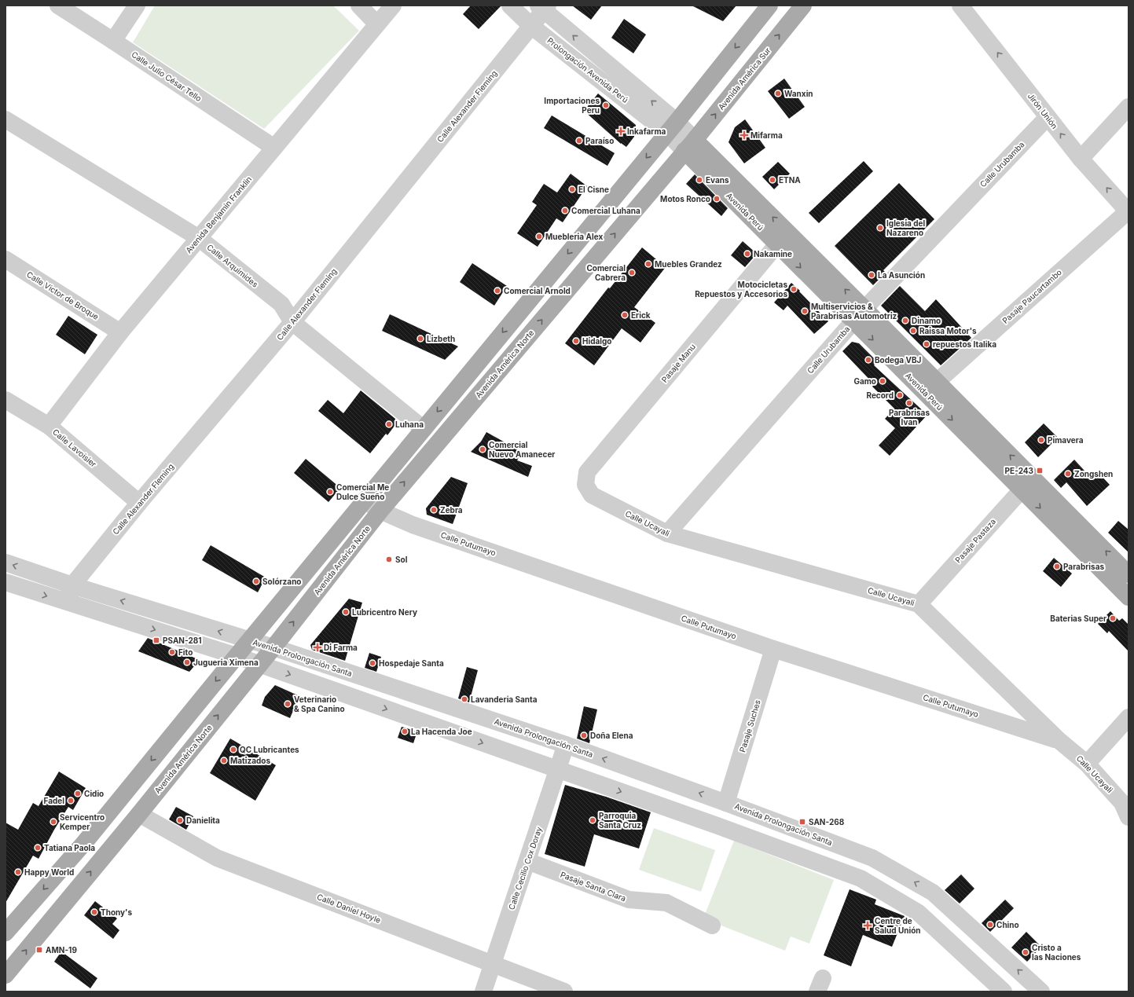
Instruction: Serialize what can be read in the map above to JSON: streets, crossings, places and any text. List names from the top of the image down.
{
  "streets": {
    "main road": ["Avenida América Sur", "Avenida Perú", "Avenida América Norte"],
    "street": [
      "Prolongación Avenida Perú",
      "Calle Julio César Tello",
      "Calle Alexander Fleming",
      "Jirón Unión",
      "Calle Urubamba",
      "Avenida Benjamin Franklin",
      "Calle Arquimides",
      "Calle Victor de Broque",
      "Pasaje Paucartambo",
      "Pasaje Manu",
      "Calle Lavoisier",
      "Calle Ucayali",
      "Pasaje Pastaza",
      "Calle Putumayo",
      "Avenida Prolongación Santa",
      "Pasaje Suches",
      "Calle Cecilio Cox Doray",
      "Pasaje Santa Clara",
      "Calle Daniel Hoyle"
    ]
  },
  "crossings": [
    ["Prolongación Avenida Perú", "Calle Alexander Fleming"],
    ["Prolongación Avenida Perú", "Avenida Perú"],
    ["Calle Julio César Tello", "Avenida Benjamin Franklin"],
    ["Avenida América Sur", "Avenida Perú"],
    ["Avenida América Sur", "Avenida América Norte"],
    ["Calle Alexander Fleming", "Calle Arquimides"],
    ["Calle Alexander Fleming", "Calle Lavoisier"],
    ["Calle Alexander Fleming", "Avenida Prolongación Santa"],
    ["Jirón Unión", "Calle Urubamba"],
    ["Jirón Unión", "Pasaje Paucartambo"],
    ["Calle Urubamba", "Avenida Perú"],
    ["Calle Urubamba", "Calle Ucayali"],
    ["Avenida Perú", "Pasaje Paucartambo"],
    ["Avenida Perú", "Pasaje Manu"],
    ["Avenida Perú", "Avenida América Norte"],
    ["Avenida Perú", "Pasaje Pastaza"],
    ["Avenida Benjamin Franklin", "Calle Arquimides"],
    ["Avenida Benjamin Franklin", "Calle Victor de Broque"],
    ["Avenida Benjamin Franklin", "Calle Lavoisier"],
    ["Pasaje Manu", "Calle Ucayali"],
    ["Avenida América Norte", "Calle Putumayo"],
    ["Avenida América Norte", "Avenida Prolongación Santa"],
    ["Avenida América Norte", "Calle Daniel Hoyle"],
    ["Calle Ucayali", "Pasaje Pastaza"],
    ["Calle Ucayali", "Calle Putumayo"],
    ["Calle Putumayo", "Pasaje Suches"],
    ["Avenida Prolongación Santa", "Pasaje Suches"],
    ["Avenida Prolongación Santa", "Calle Cecilio Cox Doray"],
    ["Calle Cecilio Cox Doray", "Pasaje Santa Clara"],
    ["Calle Cecilio Cox Doray", "Calle Daniel Hoyle"]
  ],
  "one_way": ["Jirón Unión"],
  "places": {
    "other": [
      "Wanxin",
      "Importaciones Peru",
      "Paraíso",
      "Evans",
      "ETNA",
      "El Cisne",
      "Motos Ronco",
      "Comercial Luhana",
      "Iglesia del Nazareno",
      "Muebleria Alex",
      "Nakamine",
      "Muebles Grandez",
      "Comercial Cabrera",
      "La Asunción",
      "Motocicletas Repuestos y Accesorios",
      "Comercial Arnold",
      "Multiservicios & Parabrisas Automotriz",
      "Erick",
      "Dinamo",
      "Raissa Motor's",
      "Lizbeth",
      "Hidalgo",
      "repuestos Italika",
      "Bodega VBJ",
      "Gamo",
      "Record",
      "Parabrisas Ivan",
      "Luhana",
      "Pimavera",
      "Comercial Nuevo Amanecer",
      "Zongshen",
      "Comercial Me Dulce Sueño",
      "Zebra",
      "Sol",
      "Parabrisas",
      "Solórzano",
      "Lubricentro Nery",
      "Baterias Super",
      "Fito",
      "Jugueria Ximena",
      "Hospedaje Santa",
      "Lavanderia Santa",
      "Veterinario & Spa Canino",
      "La Hacenda Joe",
      "Doña Elena",
      "QC Lubricantes",
      "Matizados",
      "Cidio",
      "Fadel",
      "Danielita",
      "Parroquia Santa Cruz",
      "Servicentro Kemper",
      "Tatiana Paola",
      "Happy World",
      "Thony's",
      "Chino",
      "Cristo a las Naciones"
    ],
    "health": [
      "Inkafarma",
      "Mifarma",
      "Di Farma",
      "Centre de Salud Unión"
    ],
    "transit": [
      "PE-243",
      "PSAN-281",
      "SAN-268",
      "AMN-19"
    ]
  }
}
